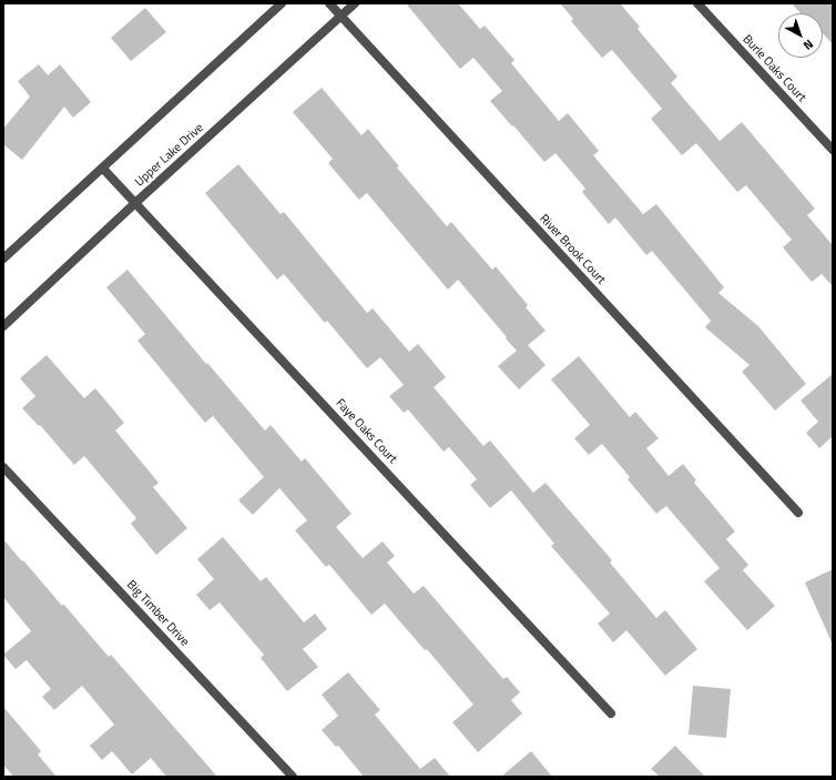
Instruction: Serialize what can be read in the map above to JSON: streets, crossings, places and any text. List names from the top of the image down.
{
  "streets": {
    "street": [
      "Burle Oaks Court",
      "Upper Lake Drive",
      "River Brook Court",
      "Faye Oaks Court",
      "Big Timber Drive"
    ]
  },
  "crossings": [
    ["Upper Lake Drive", "River Brook Court"],
    ["Upper Lake Drive", "Faye Oaks Court"]
  ],
  "north": "bottom right"
}
